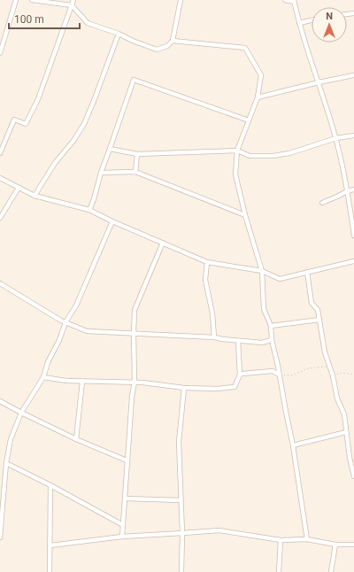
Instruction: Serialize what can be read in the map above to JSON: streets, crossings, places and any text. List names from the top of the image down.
{
  "scale_bar": "100 m",
  "north": "top"
}
